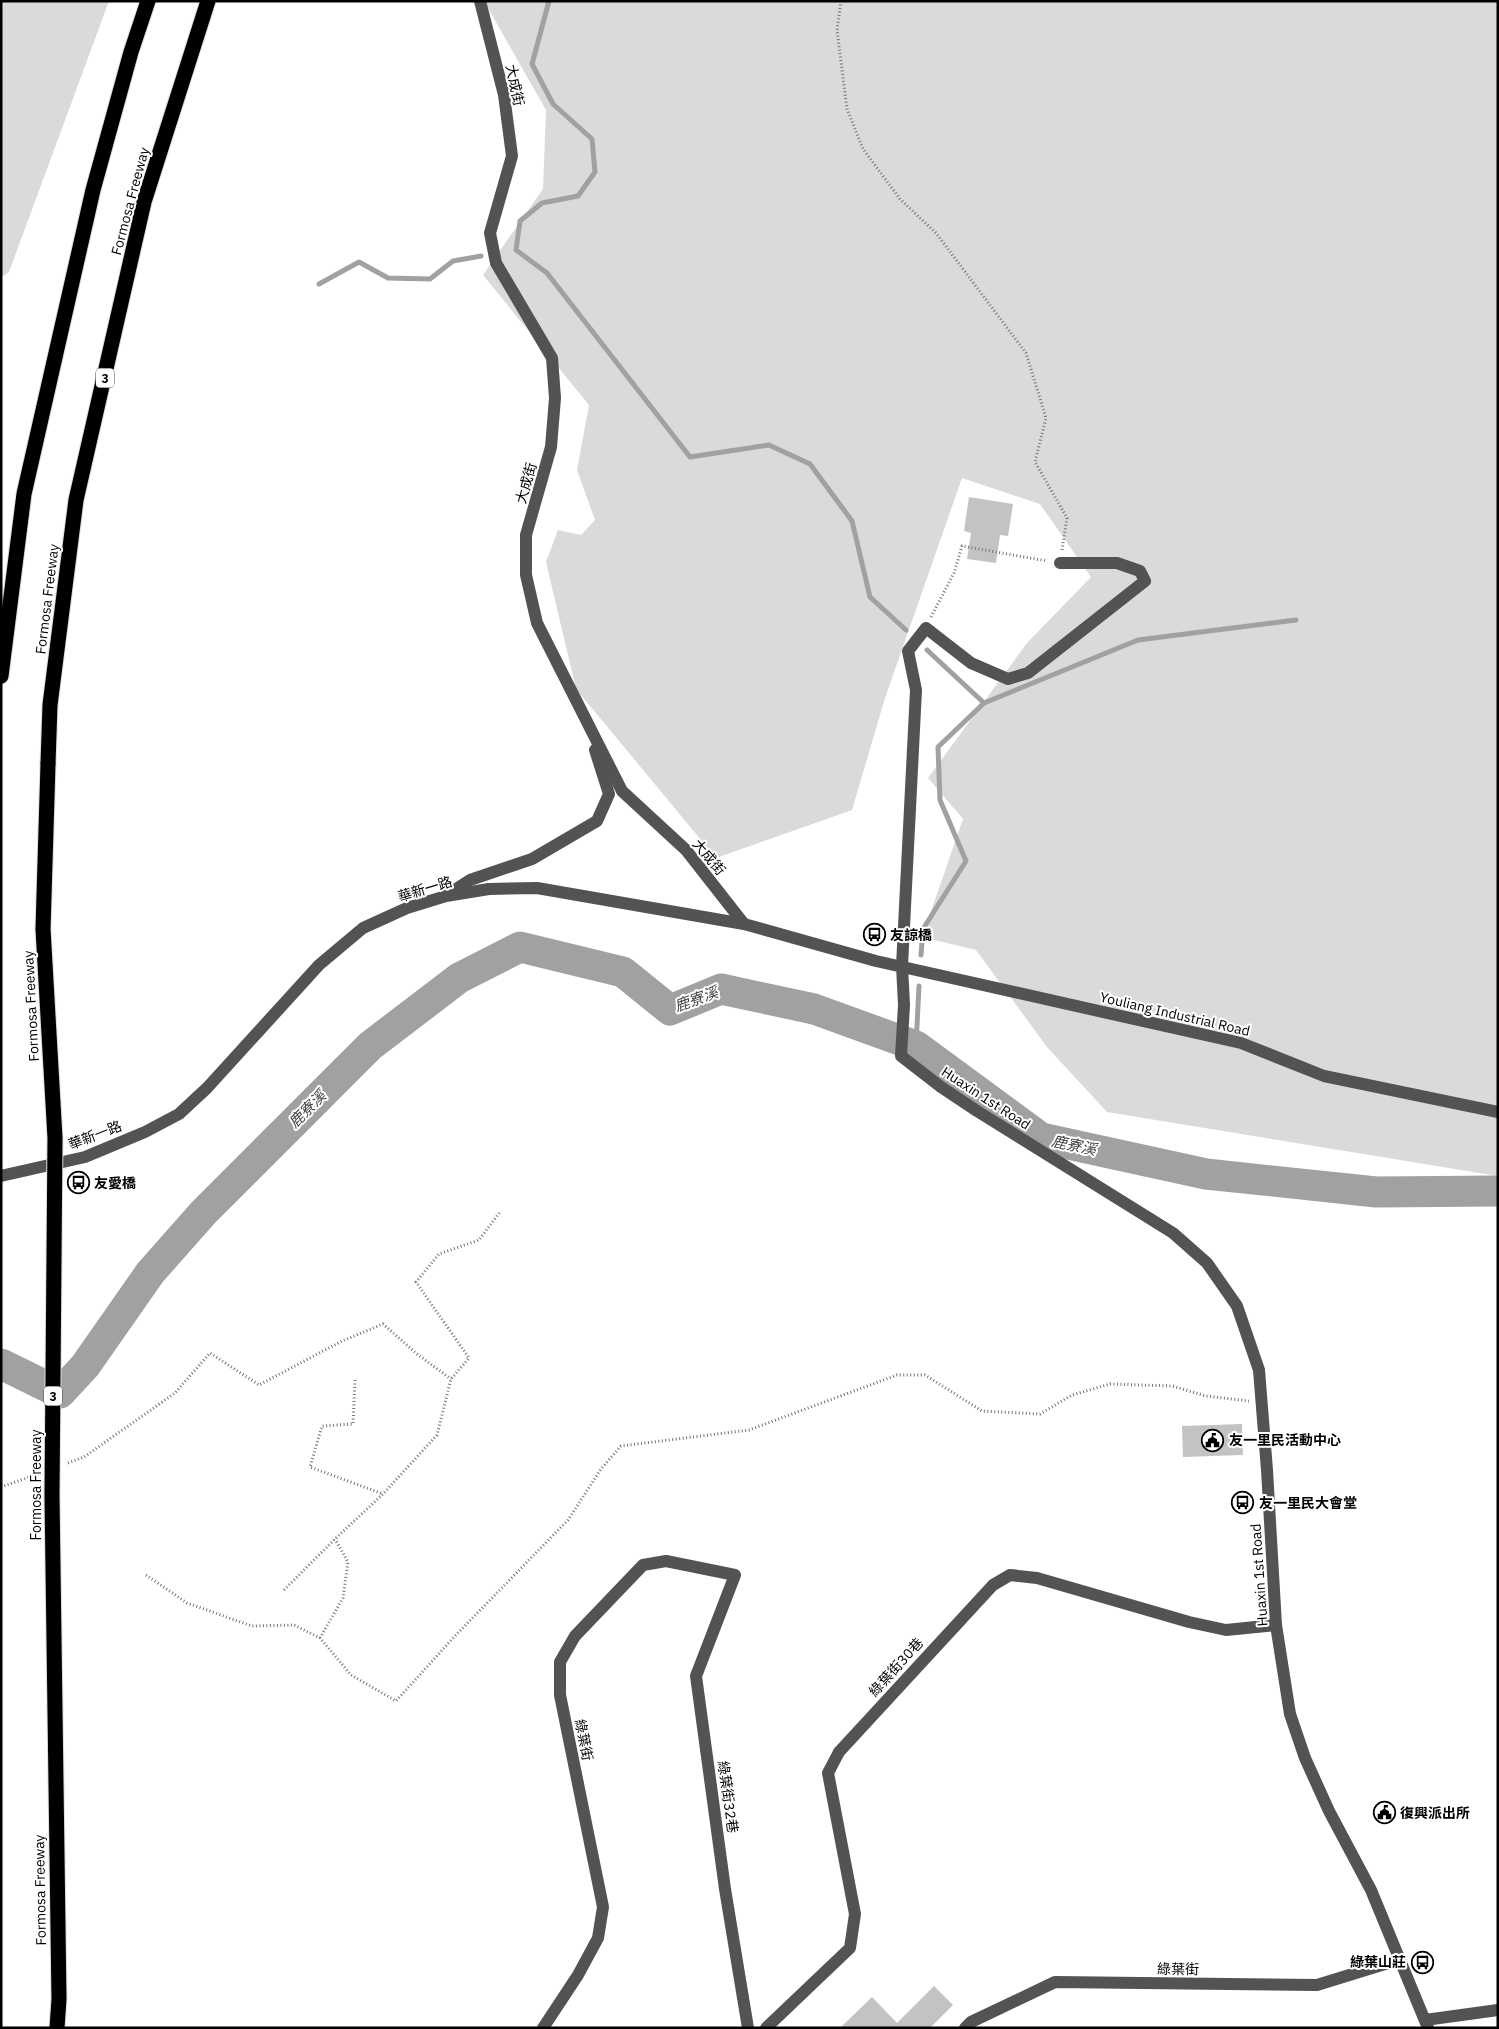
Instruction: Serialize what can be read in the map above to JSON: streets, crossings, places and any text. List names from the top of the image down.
{
  "streets": {
    "highway": ["Formosa Freeway", "3"],
    "street": [
      "大成街",
      "華新一路",
      "Youliang Industrial Road",
      "Huaxin 1st Road",
      "綠葉街30巷",
      "綠葉街",
      "綠葉街32巷"
    ]
  },
  "crossings": [
    ["大成街", "華新一路"],
    ["華新一路", "Youliang Industrial Road"],
    ["華新一路", "Huaxin 1st Road"],
    ["Youliang Industrial Road", "Huaxin 1st Road"],
    ["Huaxin 1st Road", "綠葉街30巷"],
    ["Huaxin 1st Road", "綠葉街"],
    ["綠葉街", "綠葉街32巷"]
  ],
  "water": ["鹿寮溪"],
  "places": {
    "bus stop": [
      "友諒橋",
      "友愛橋",
      "友一里民大會堂",
      "綠葉山莊"
    ],
    "public building": ["友一里民活動中心", "復興派出所"]
  }
}
